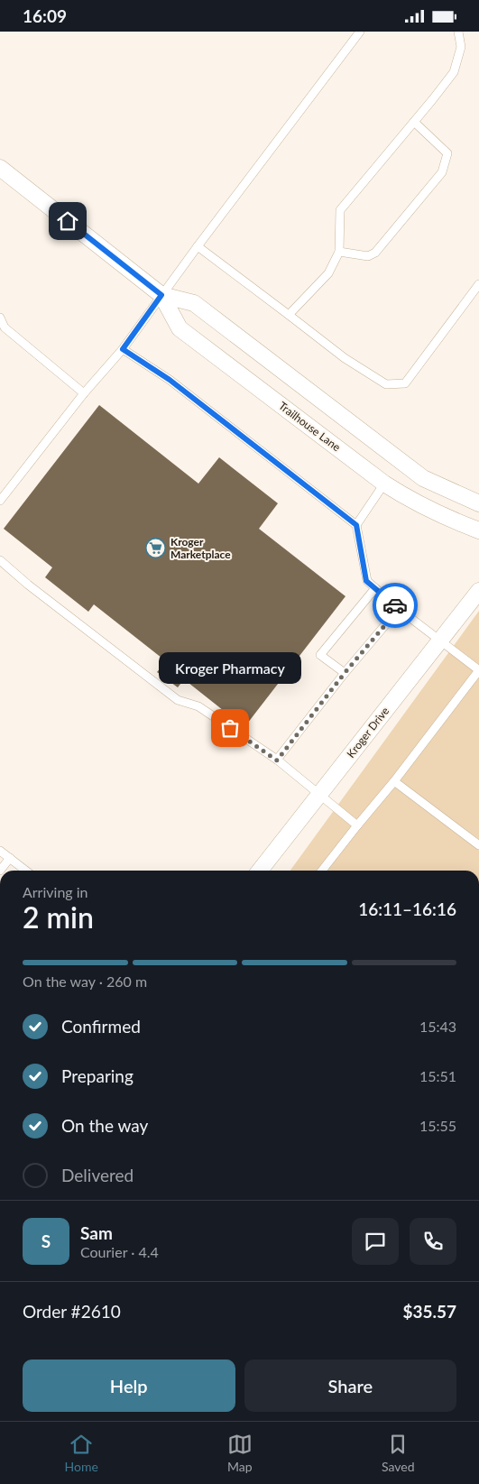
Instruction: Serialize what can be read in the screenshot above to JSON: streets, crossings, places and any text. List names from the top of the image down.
{
  "streets": {
    "street": ["Trailhouse Lane", "Kroger Drive"]
  },
  "places": {
    "supermarket": ["Kroger Marketplace"],
    "other": ["Kroger Pharmacy"]
  },
  "page": {
    "status": "16:09",
    "bubble": "Kroger Pharmacy",
    "heading": ["2 min", "Arriving in", "16:11–16:16"],
    "panel": [
      "Sam",
      "Courier · 4.4",
      "Order #2610",
      "$35.57"
    ],
    "bar": "On the way · 260 m",
    "list": [
      ["Confirmed", "15:43"],
      ["Preparing", "15:51"],
      ["On the way", "15:55"],
      "Delivered"
    ],
    "round": "S",
    "buttons": ["Help", "Share"],
    "tabs": ["Home", "Map", "Saved"]
  }
}
